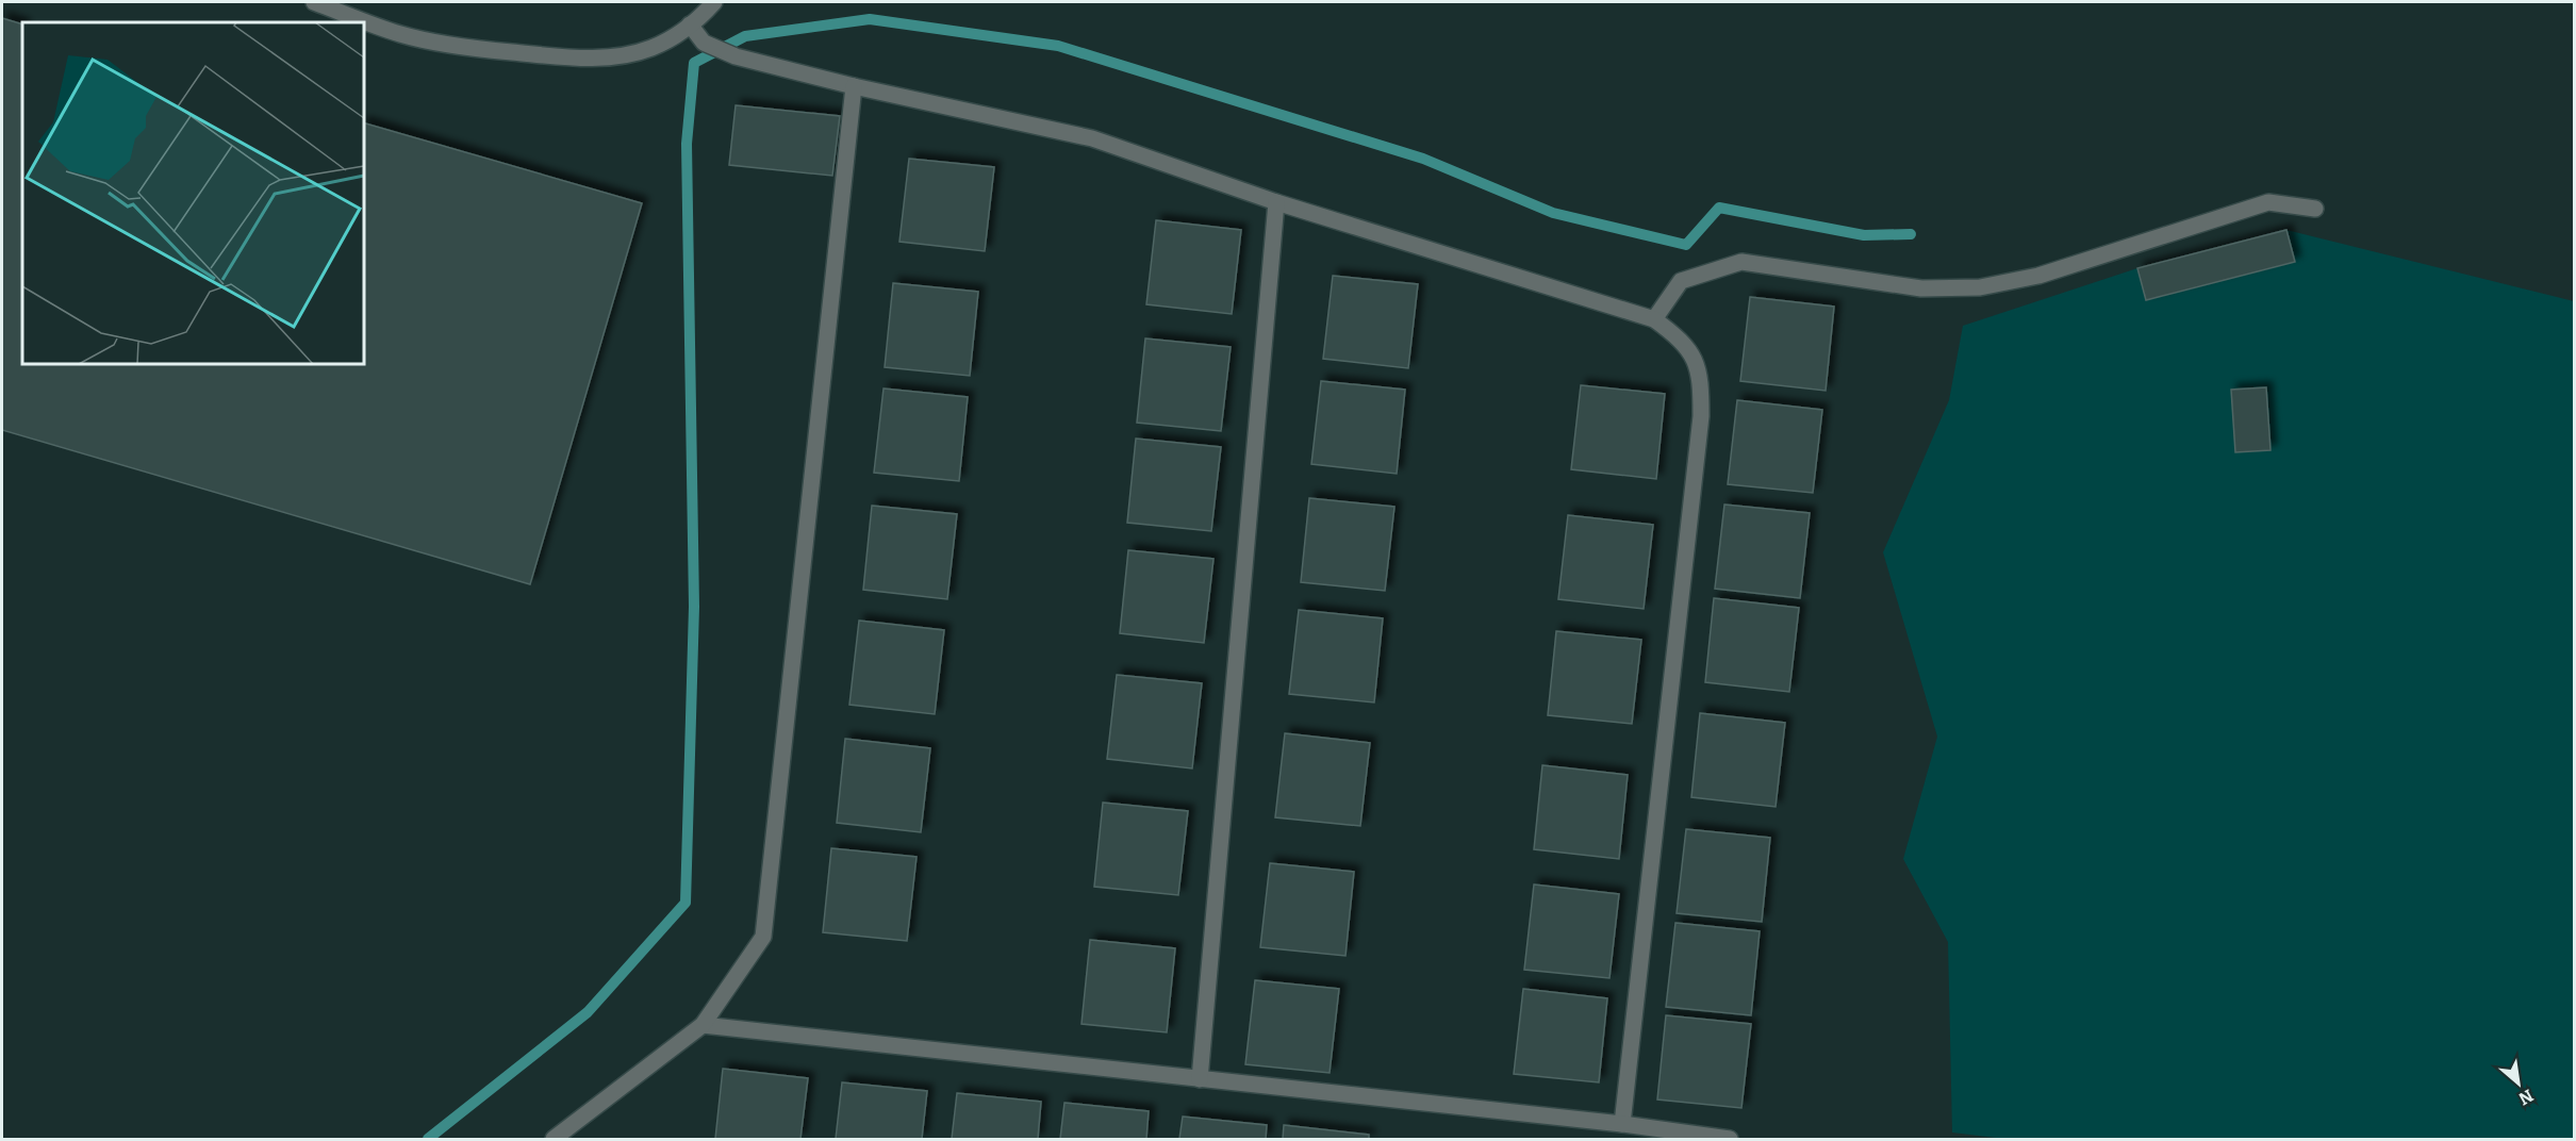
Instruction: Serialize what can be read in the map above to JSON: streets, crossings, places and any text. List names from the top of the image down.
{
  "north": "bottom right"
}
